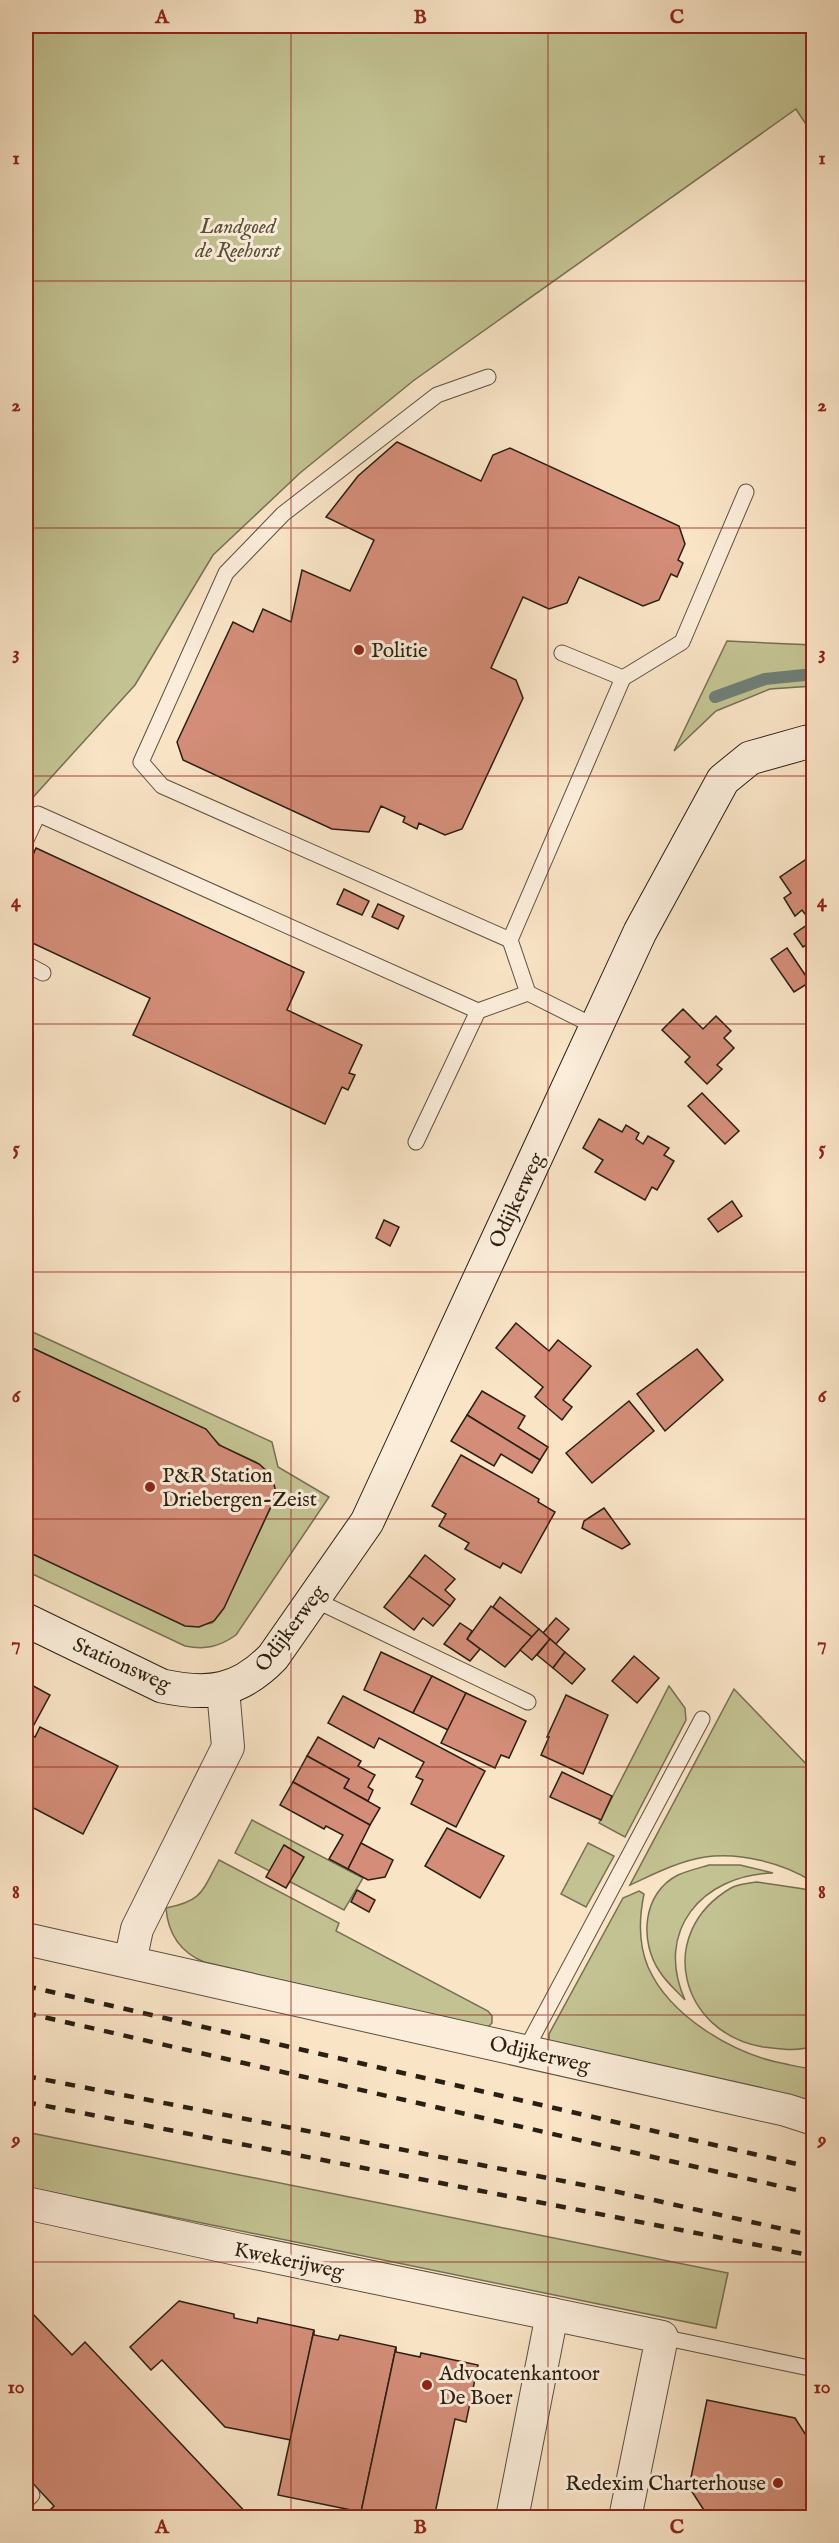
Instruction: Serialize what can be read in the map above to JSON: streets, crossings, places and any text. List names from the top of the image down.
{
  "streets": {
    "street": ["Odijkerweg", "Stationsweg", "Kwekerijweg"]
  },
  "crossings": [
    ["Odijkerweg", "Stationsweg"]
  ],
  "parks": ["Landgoed de Reehorst"],
  "places": [
    "Politie",
    "P&R Station Driebergen-Zeist",
    "Advocatenkantoor De Boer",
    "Redexim Charterhouse"
  ],
  "grid": {
    "columns": ["A", "B", "C"],
    "rows": [
      "1",
      "2",
      "3",
      "4",
      "5",
      "6",
      "7",
      "8",
      "9",
      "10"
    ]
  }
}
